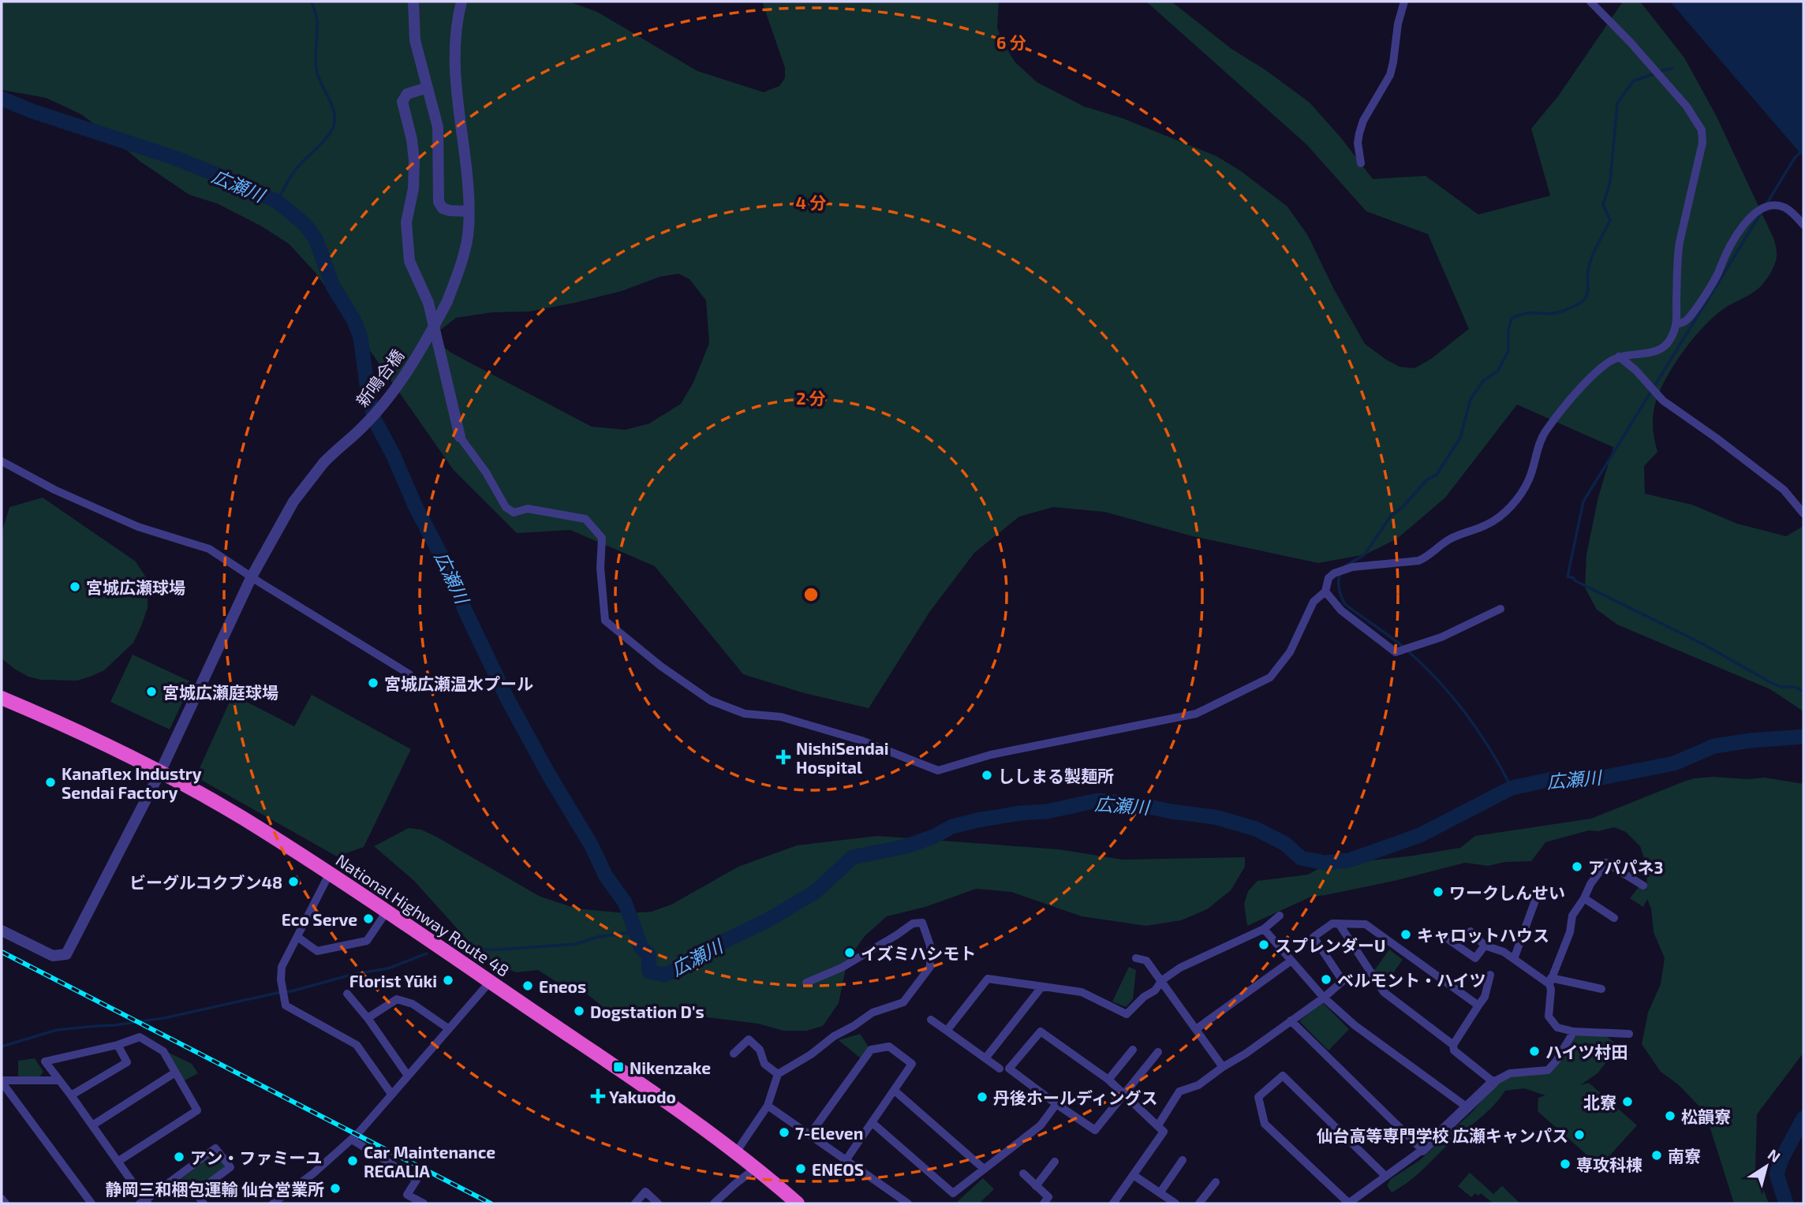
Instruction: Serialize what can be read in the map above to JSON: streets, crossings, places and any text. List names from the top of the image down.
{
  "streets": {
    "highway": ["National Highway Route 48"],
    "street": ["新鳴合橋"]
  },
  "crossings": [
    ["新鳴合橋", "National Highway Route 48"]
  ],
  "water": ["広瀬川"],
  "places": {
    "other": [
      "宮城広瀬球場",
      "宮城広瀬温水プール",
      "宮城広瀬庭球場",
      "ししまる製麺所",
      "Kanaflex Industry Sendai Factory",
      "アパパネ3",
      "ビーグルコクブン48",
      "ワークしんせい",
      "Eco Serve",
      "キャロットハウス",
      "スプレンダーU",
      "イズミハシモト",
      "ベルモント・ハイツ",
      "Florist Yūki",
      "Eneos",
      "Dogstation D's",
      "ハイツ村田",
      "丹後ホールディングス",
      "北寮",
      "松韻寮",
      "7-Eleven",
      "仙台高等専門学校 広瀬キャンパス",
      "南寮",
      "アン・ファミーユ",
      "Car Maintenance REGALIA",
      "専攻科棟",
      "ENEOS",
      "静岡三和梱包運輸 仙台営業所"
    ],
    "health": ["NishiSendai Hospital", "Yakuodo"],
    "transit": ["Nikenzake"]
  },
  "north": "top right",
  "rings": ["6 分", "4 分", "2 分"]
}
